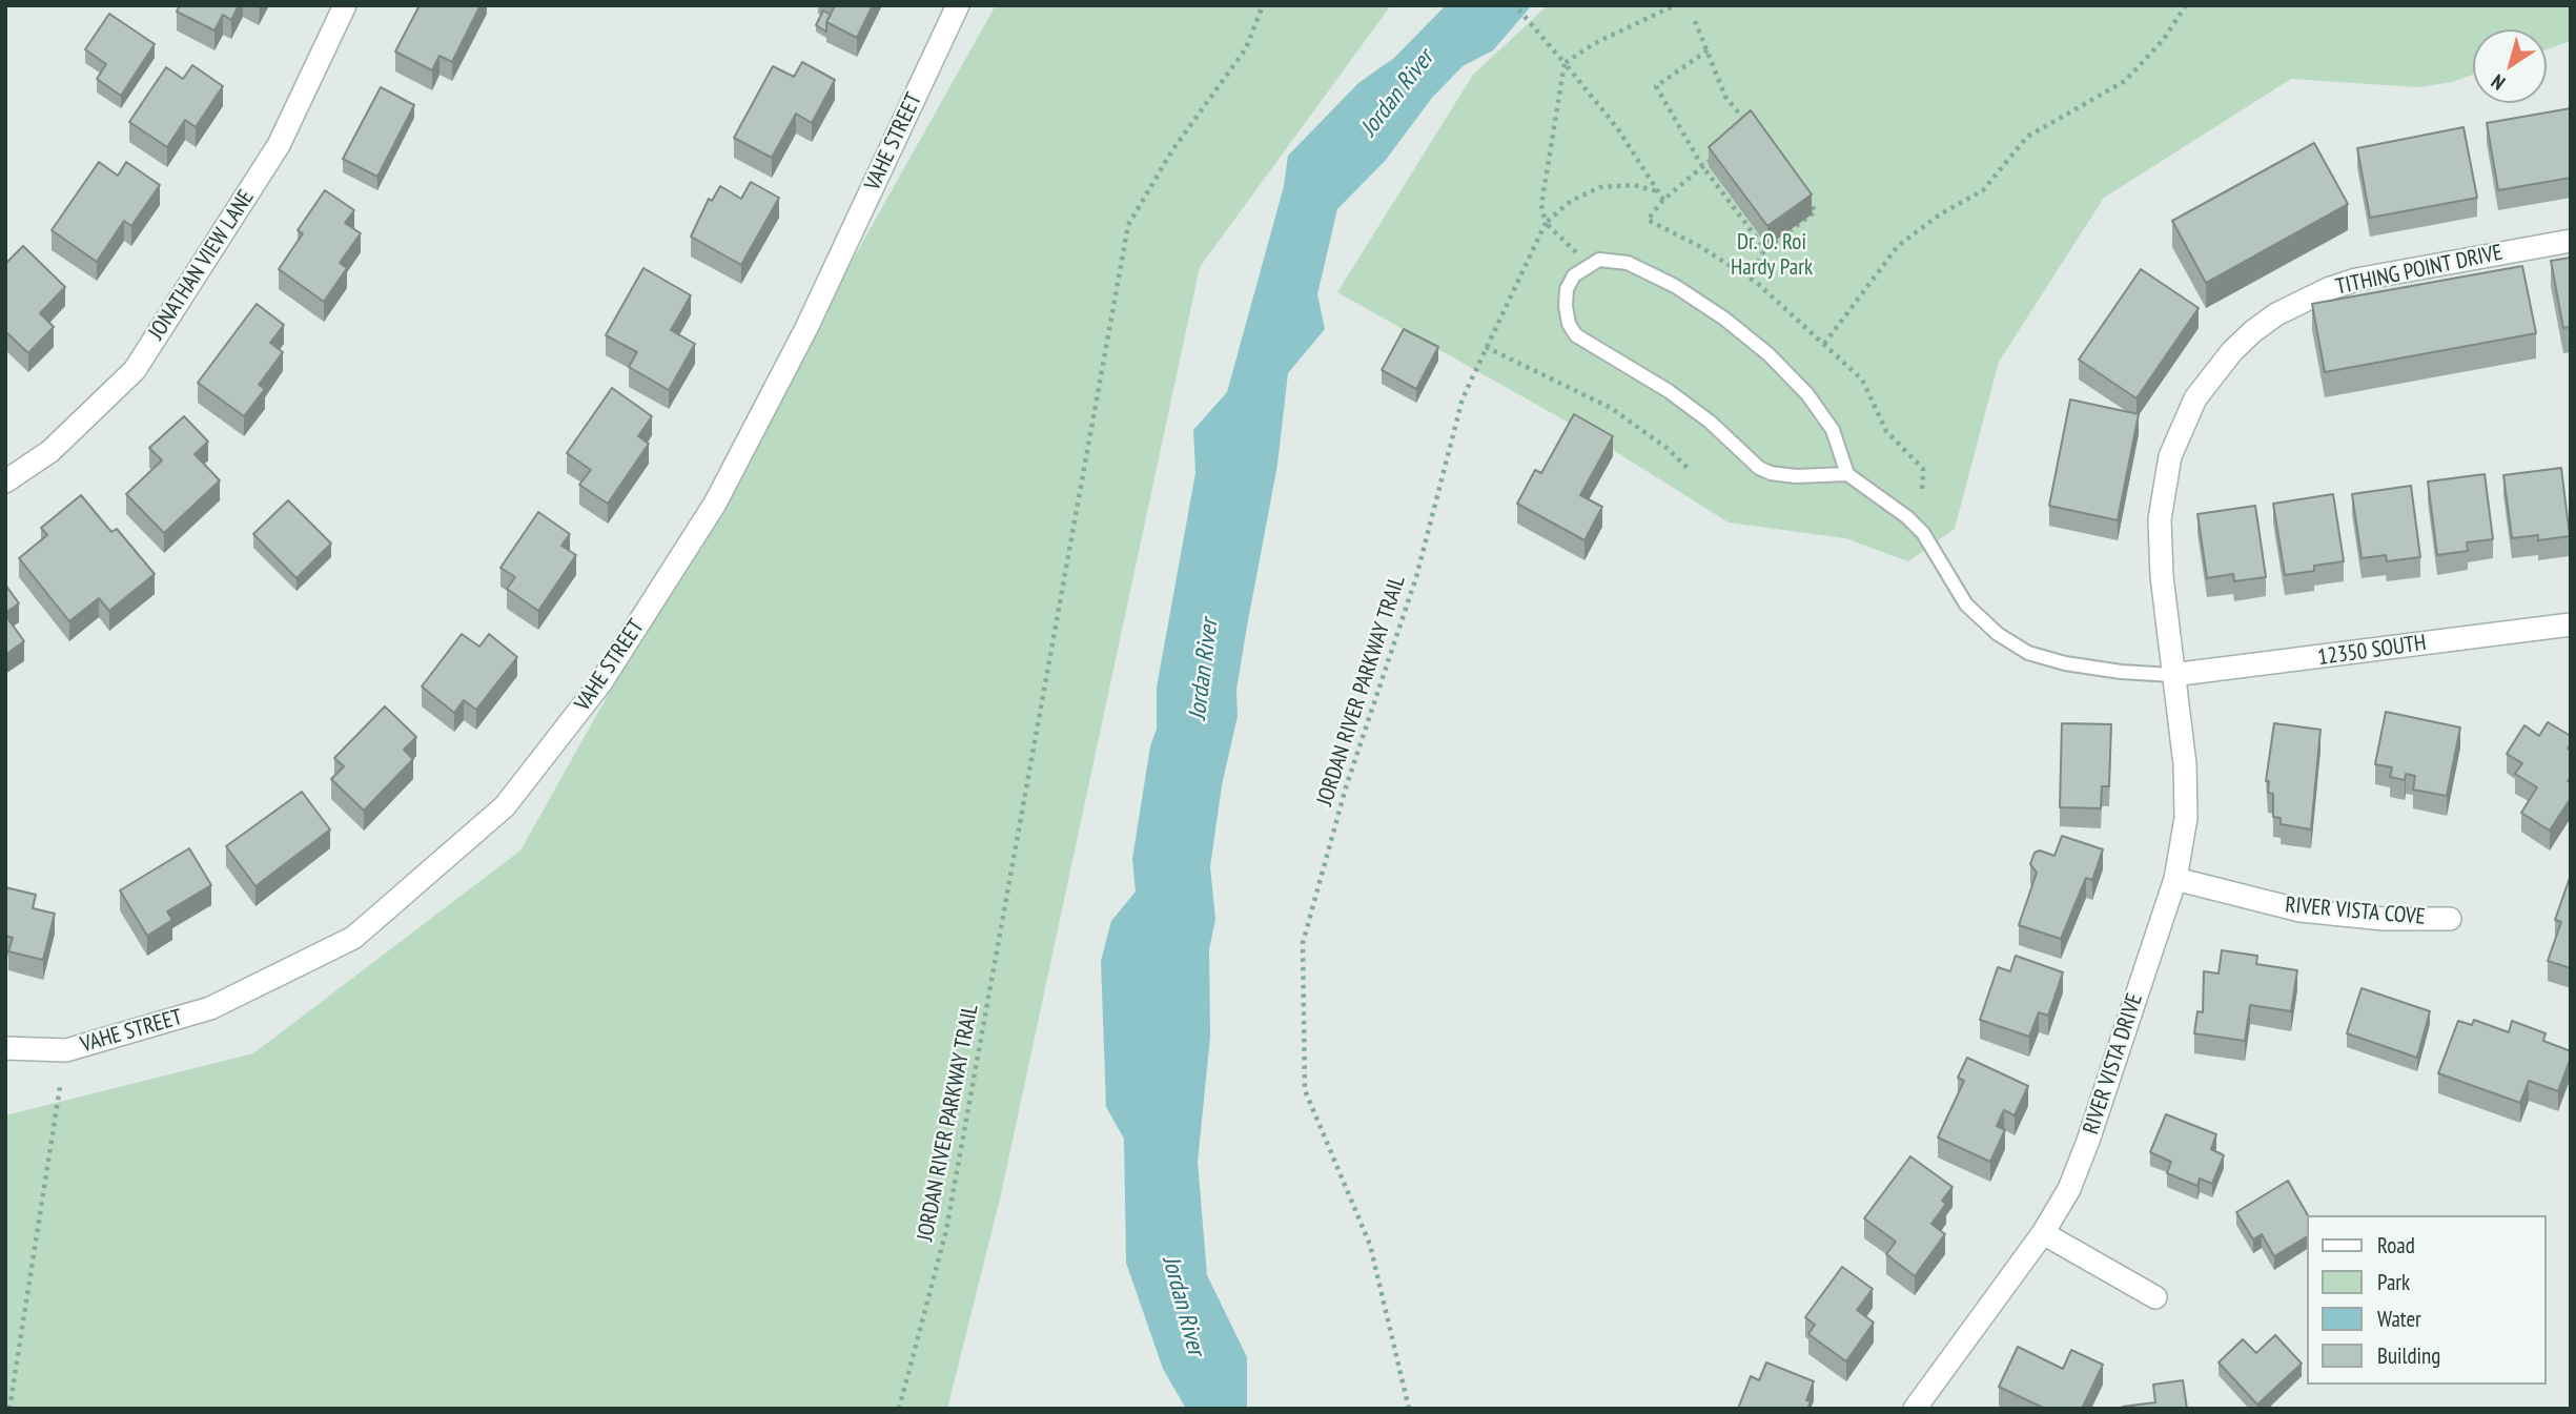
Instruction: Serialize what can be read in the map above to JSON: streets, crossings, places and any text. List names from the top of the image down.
{
  "streets": {
    "street": [
      "VAHE STREET",
      "JONATHAN VIEW LANE",
      "TITHING POINT DRIVE",
      "12350 SOUTH",
      "RIVER VISTA COVE",
      "RIVER VISTA DRIVE"
    ],
    "path": ["JORDAN RIVER PARKWAY TRAIL"]
  },
  "crossings": [
    ["TITHING POINT DRIVE", "12350 SOUTH"],
    ["TITHING POINT DRIVE", "RIVER VISTA DRIVE"],
    ["12350 SOUTH", "RIVER VISTA DRIVE"],
    ["RIVER VISTA COVE", "RIVER VISTA DRIVE"]
  ],
  "water": ["Jordan River"],
  "parks": ["Dr. O. Roi Hardy Park"],
  "legend": [
    "Road",
    "Park",
    "Water",
    "Building"
  ],
  "north": "bottom left"
}
